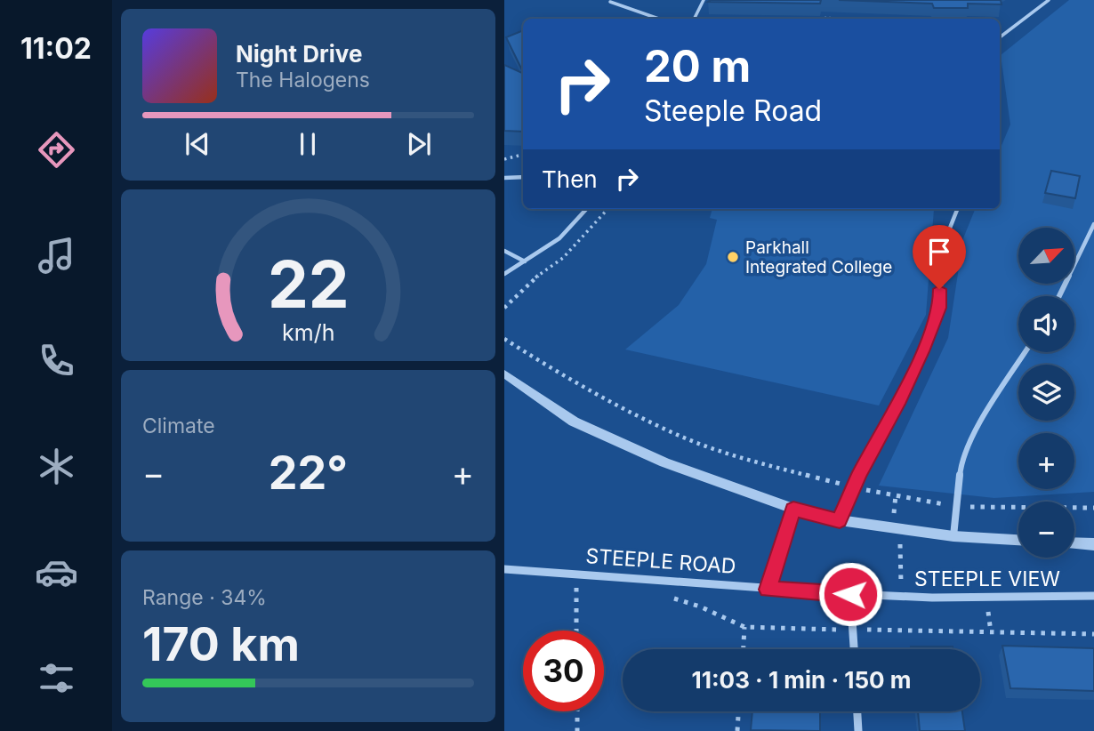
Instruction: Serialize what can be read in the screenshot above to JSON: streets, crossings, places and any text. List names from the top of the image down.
{
  "streets": {
    "street": ["STEEPLE ROAD", "STEEPLE VIEW"]
  },
  "crossings": [
    ["STEEPLE ROAD", "STEEPLE VIEW"]
  ],
  "places": ["Parkhall Integrated College"],
  "north": "top right",
  "page": {
    "tabs": "11:02",
    "turn": ["20 m", "Steeple Road"],
    "song": ["Night Drive", "The Halogens"],
    "then": "Then",
    "map_buttons": ["+", "−"],
    "tile": [
      "Climate",
      ["Range · 34%", "170 km"]
    ],
    "heat": ["−", "22°", "+"],
    "limit": "30",
    "trip": "11:03 · 1 min · 150 m",
    "gauge": ["22", "km/h"]
  }
}
